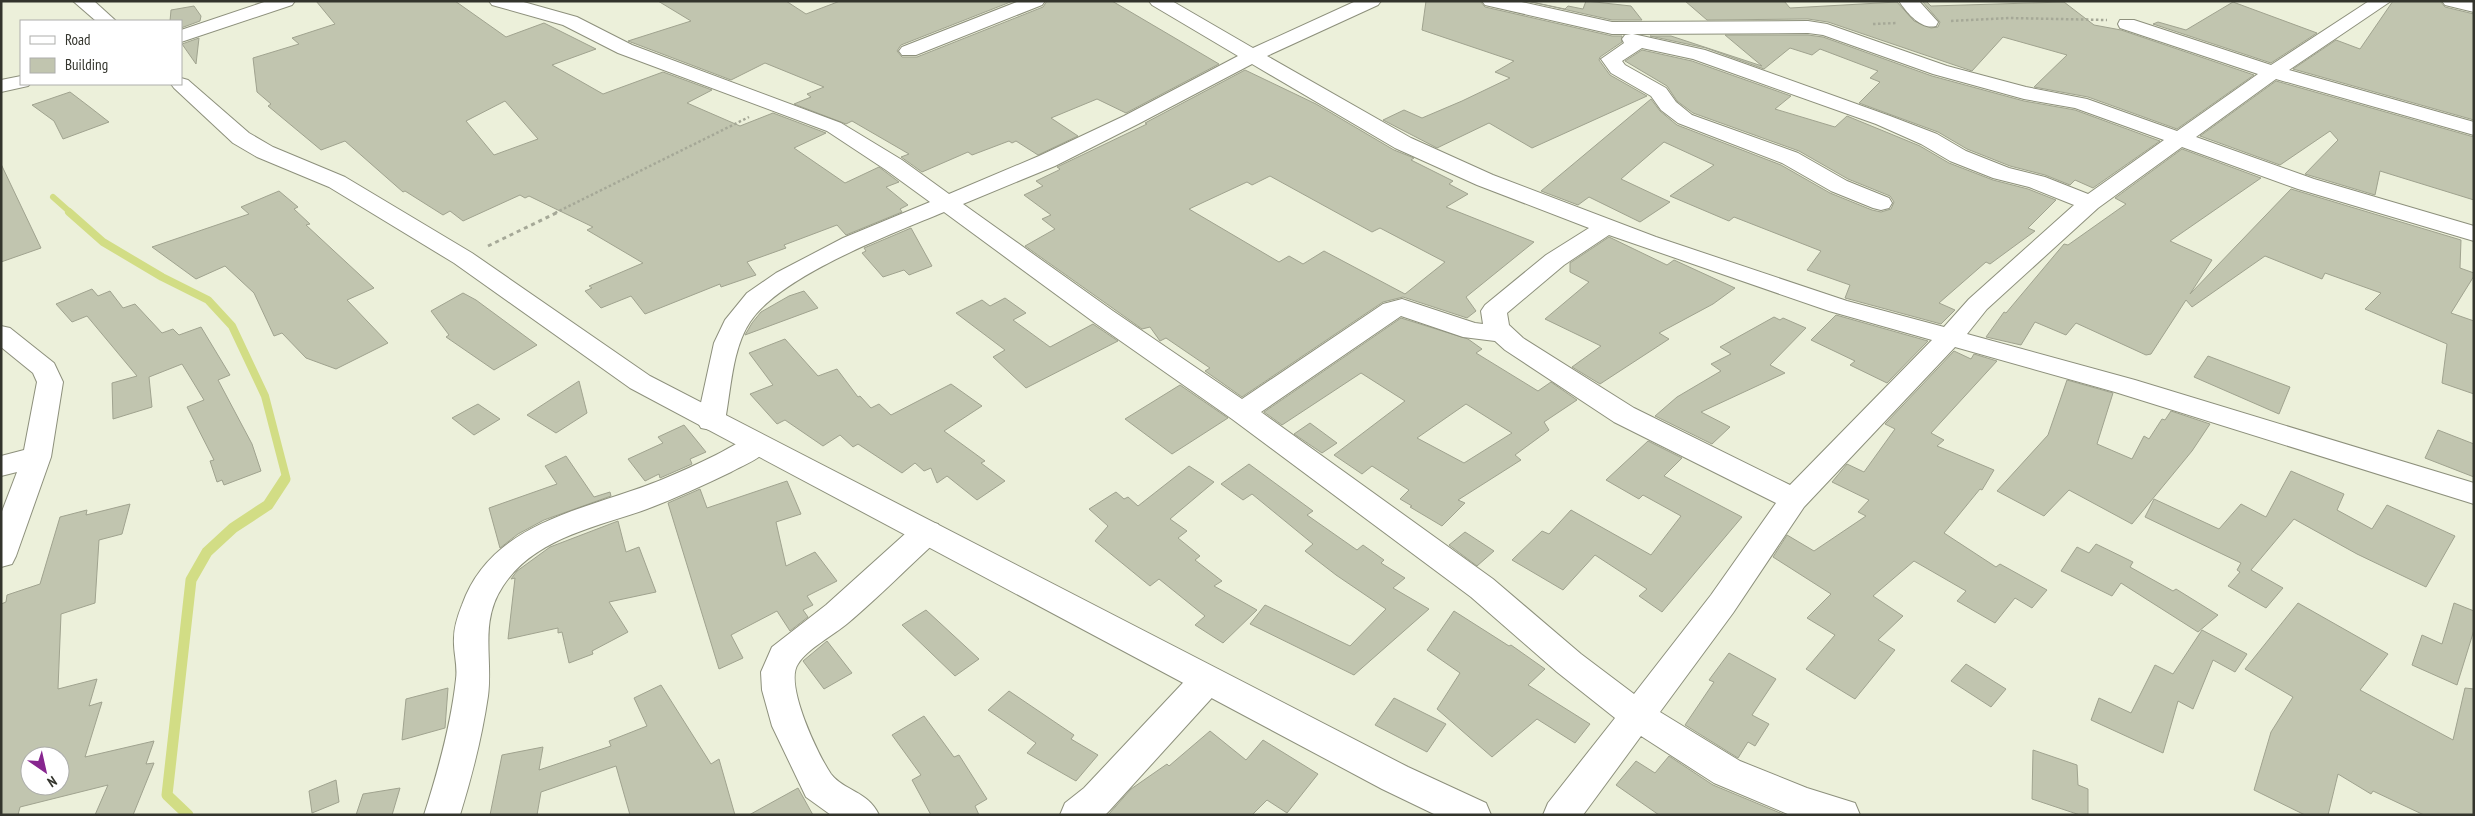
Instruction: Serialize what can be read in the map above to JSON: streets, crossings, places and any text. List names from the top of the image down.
{
  "legend": ["Road", "Building"],
  "north": "bottom right"
}
